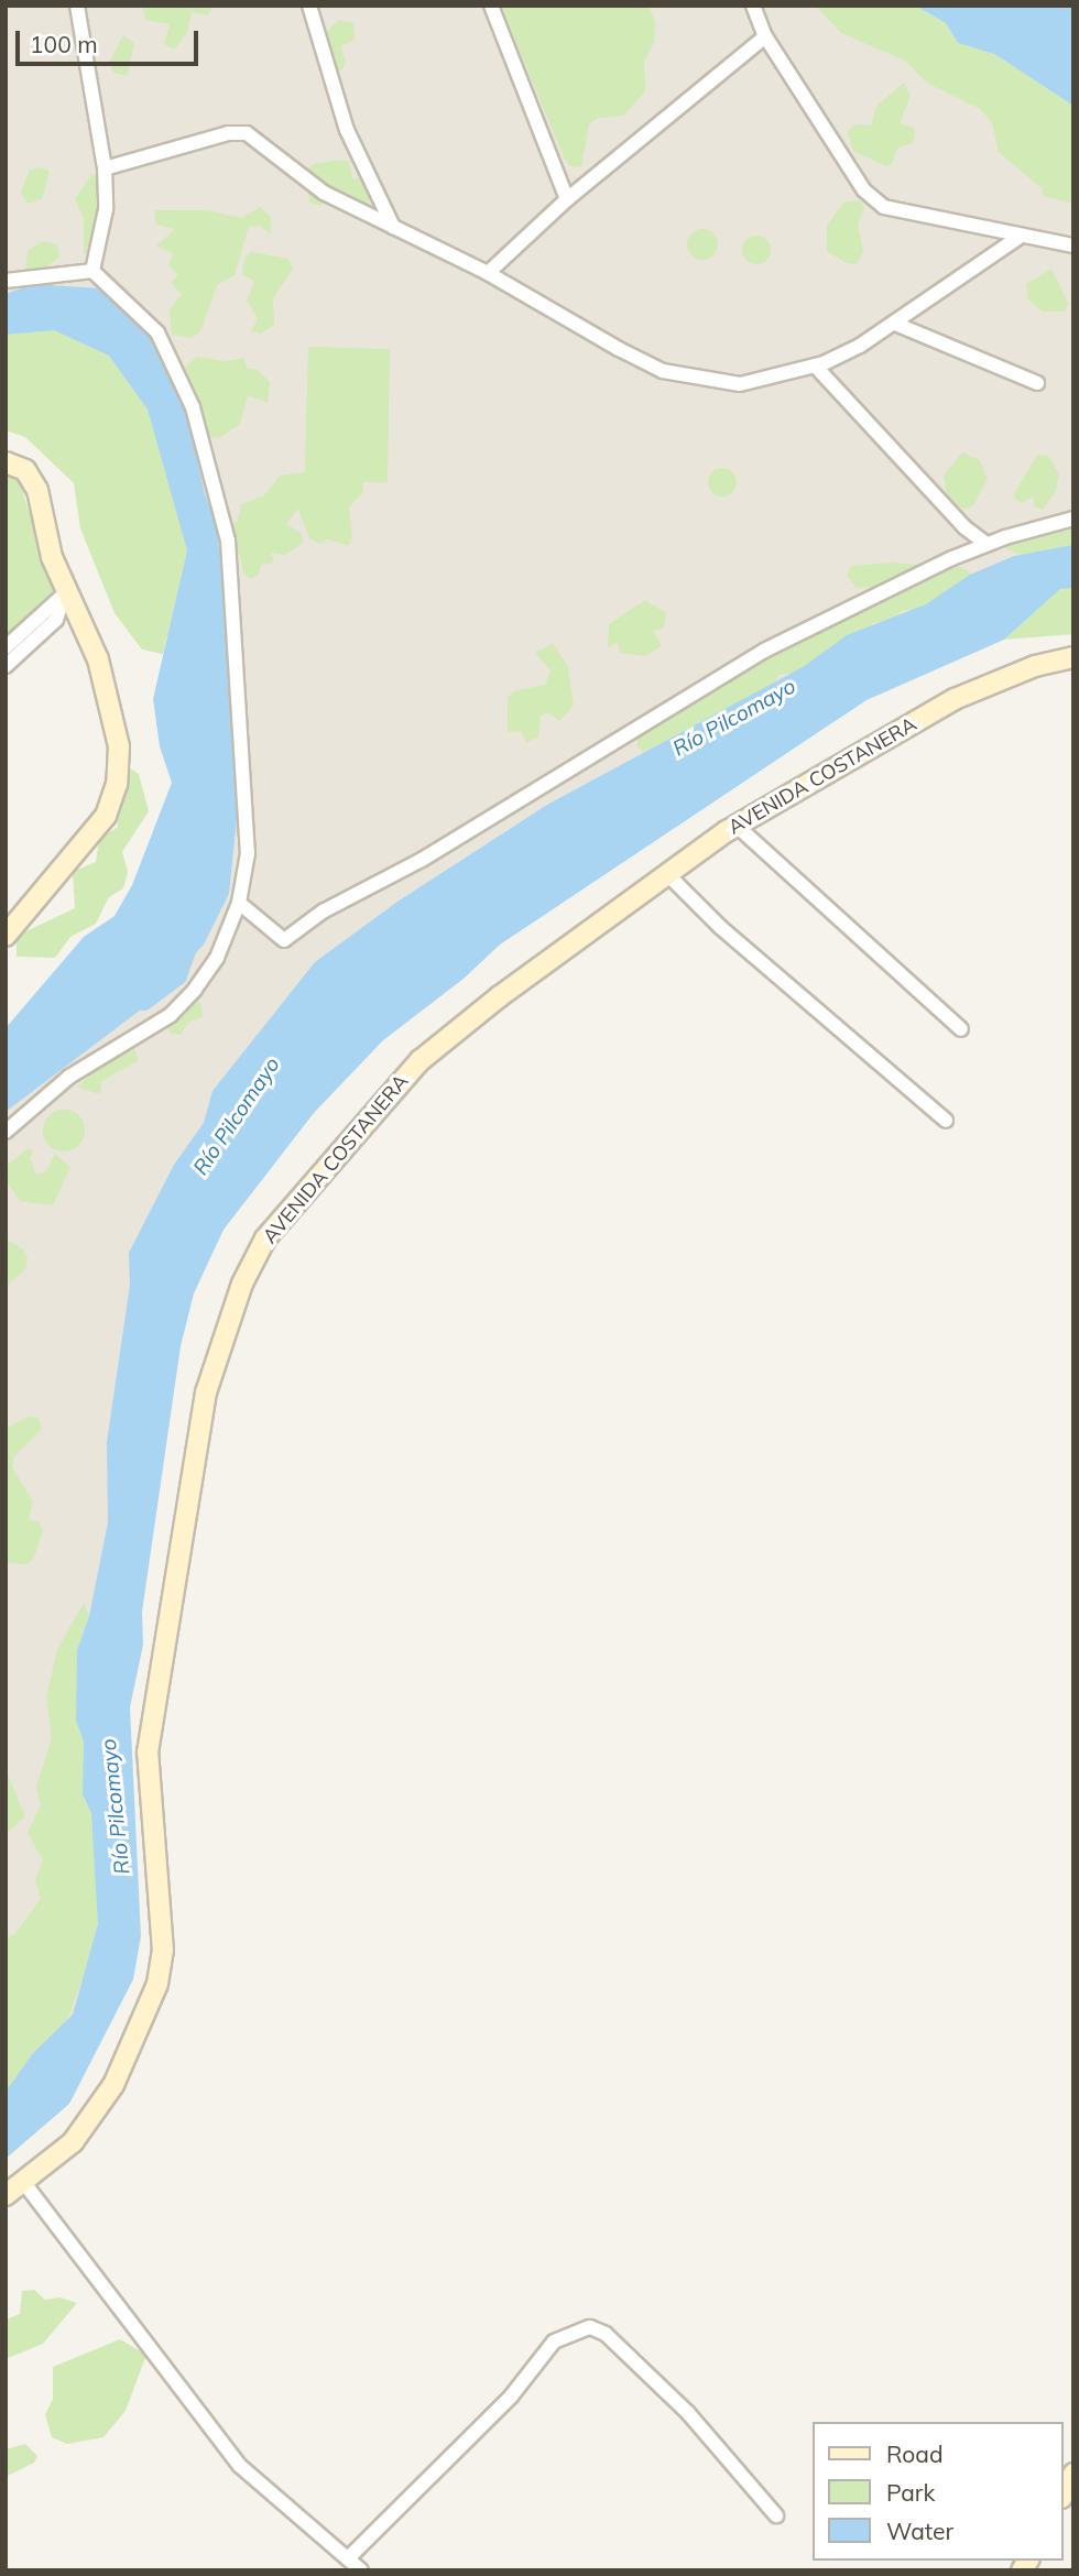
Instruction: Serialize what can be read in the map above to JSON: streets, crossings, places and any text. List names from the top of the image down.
{
  "streets": {
    "street": ["AVENIDA COSTANERA"]
  },
  "water": ["Río Pilcomayo"],
  "legend": ["Road", "Park", "Water"],
  "scale_bar": "100 m"
}
